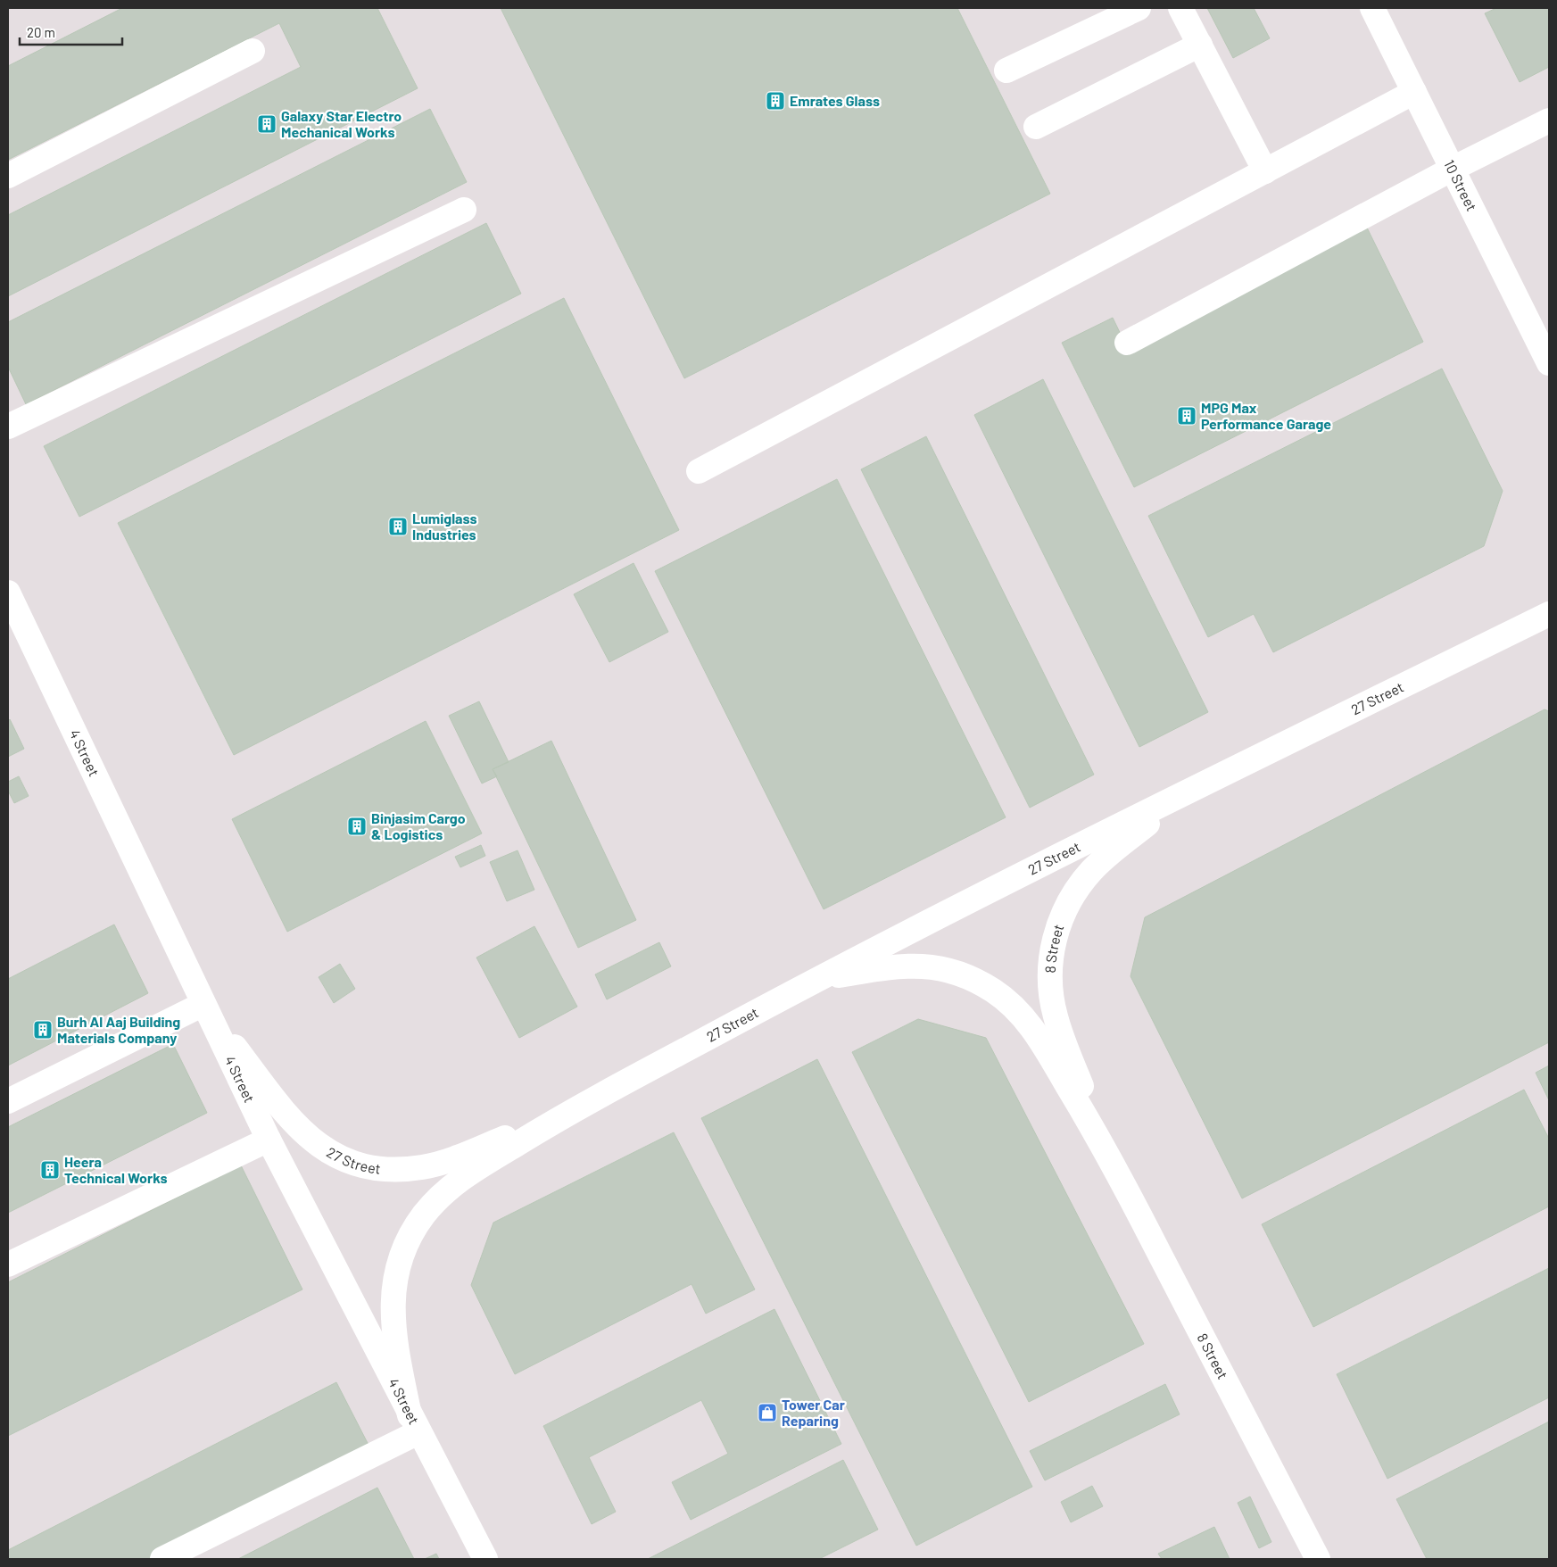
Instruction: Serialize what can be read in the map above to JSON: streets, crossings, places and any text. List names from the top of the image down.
{
  "streets": {
    "street": [
      "10 Street",
      "27 Street",
      "4 Street",
      "8 Street"
    ]
  },
  "crossings": [
    ["27 Street", "4 Street"],
    ["27 Street", "8 Street"]
  ],
  "places": {
    "building": [
      "Emrates Glass",
      "Galaxy Star Electro Mechanical Works",
      "MPG Max Performance Garage",
      "Lumiglass Industries",
      "Binjasim Cargo & Logistics",
      "Burh Al Aaj Building Materials Company",
      "Heera Technical Works"
    ],
    "shop": ["Tower Car Reparing"]
  },
  "scale_bar": "20 m"
}
